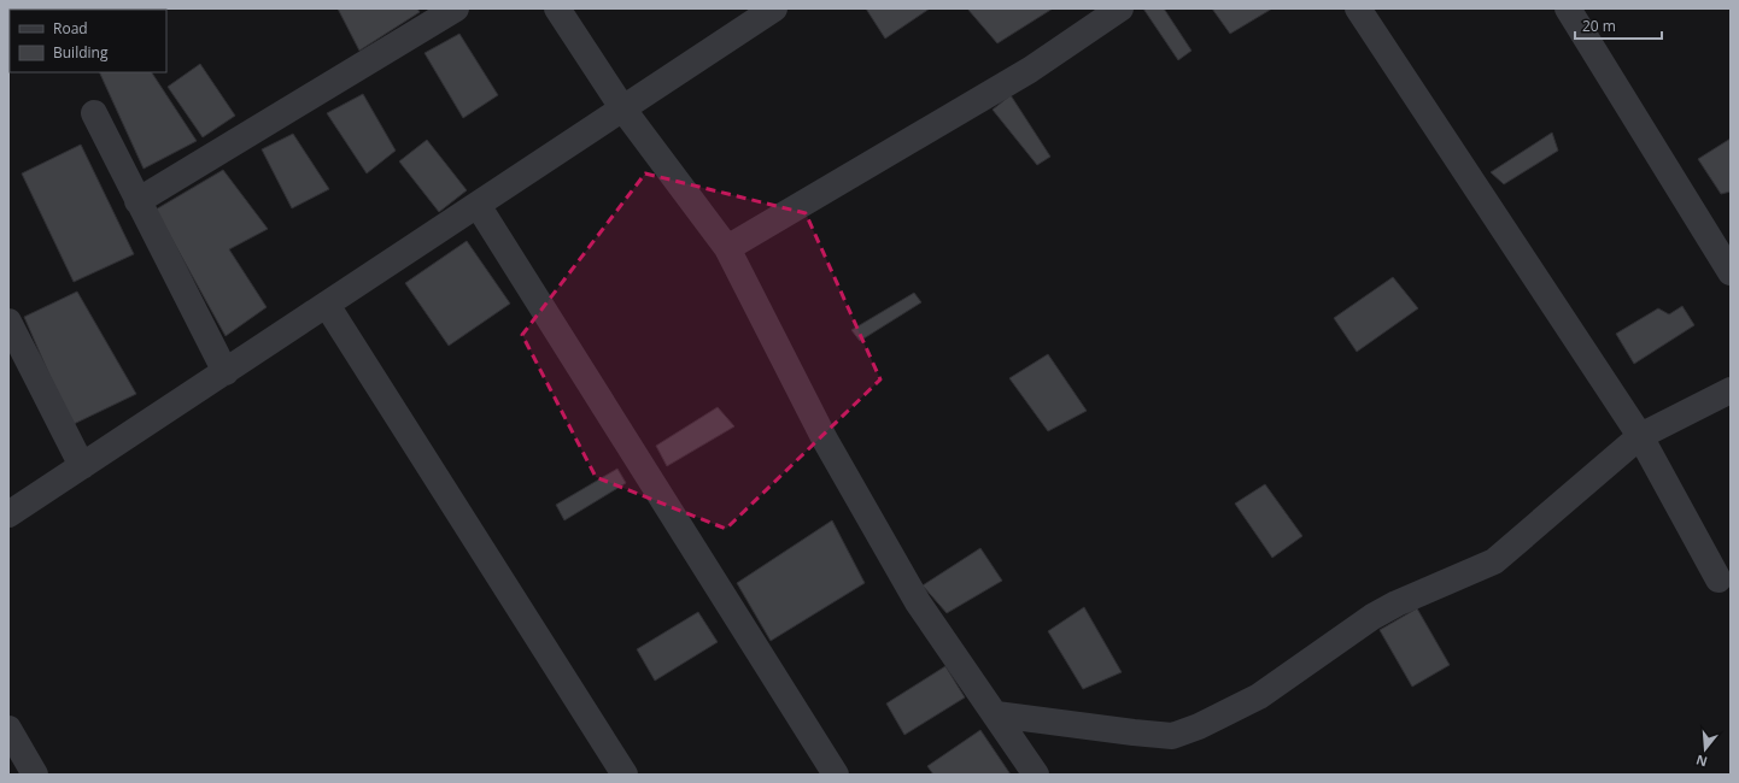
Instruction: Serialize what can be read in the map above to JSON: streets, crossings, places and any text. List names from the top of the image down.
{
  "legend": ["Road", "Building"],
  "scale_bar": "20 m",
  "north": "bottom"
}
